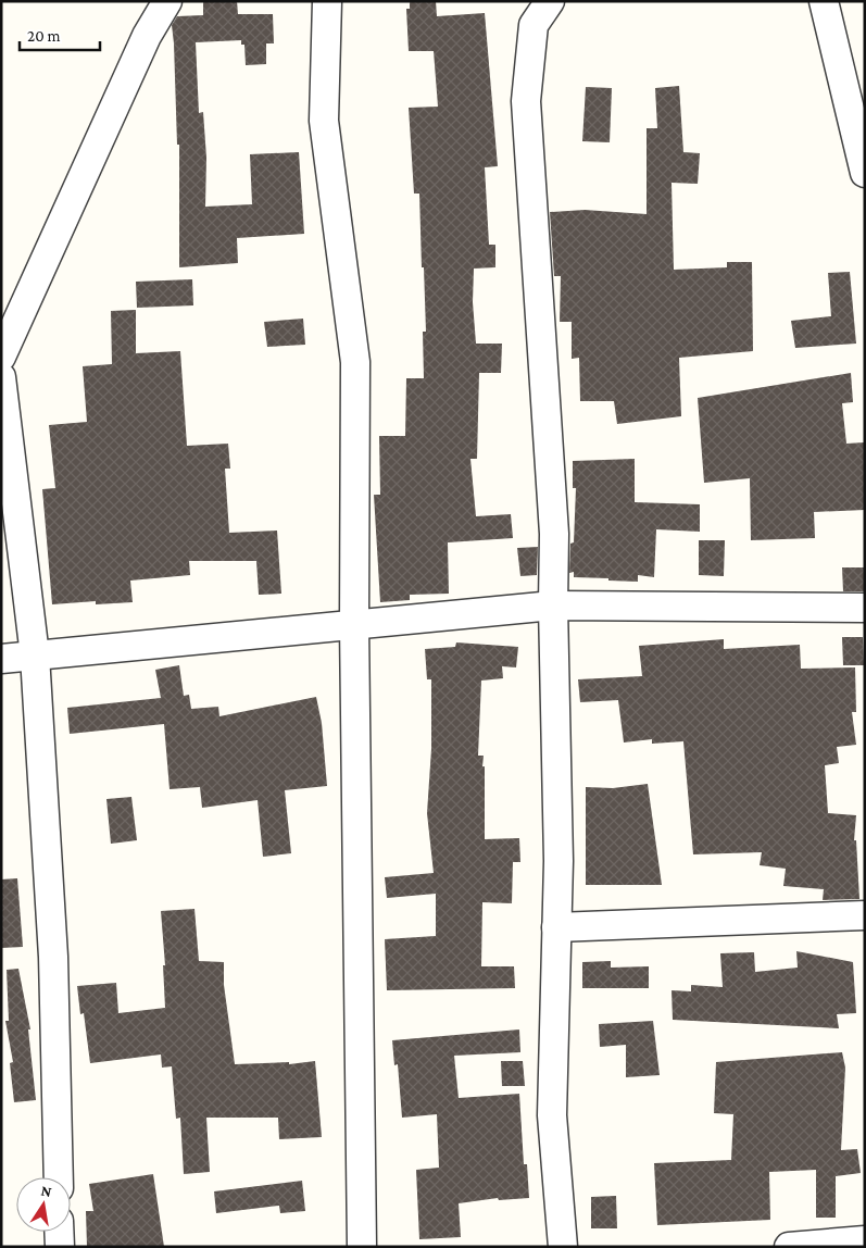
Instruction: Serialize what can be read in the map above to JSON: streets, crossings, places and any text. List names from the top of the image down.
{
  "scale_bar": "20 m",
  "north": "top"
}
